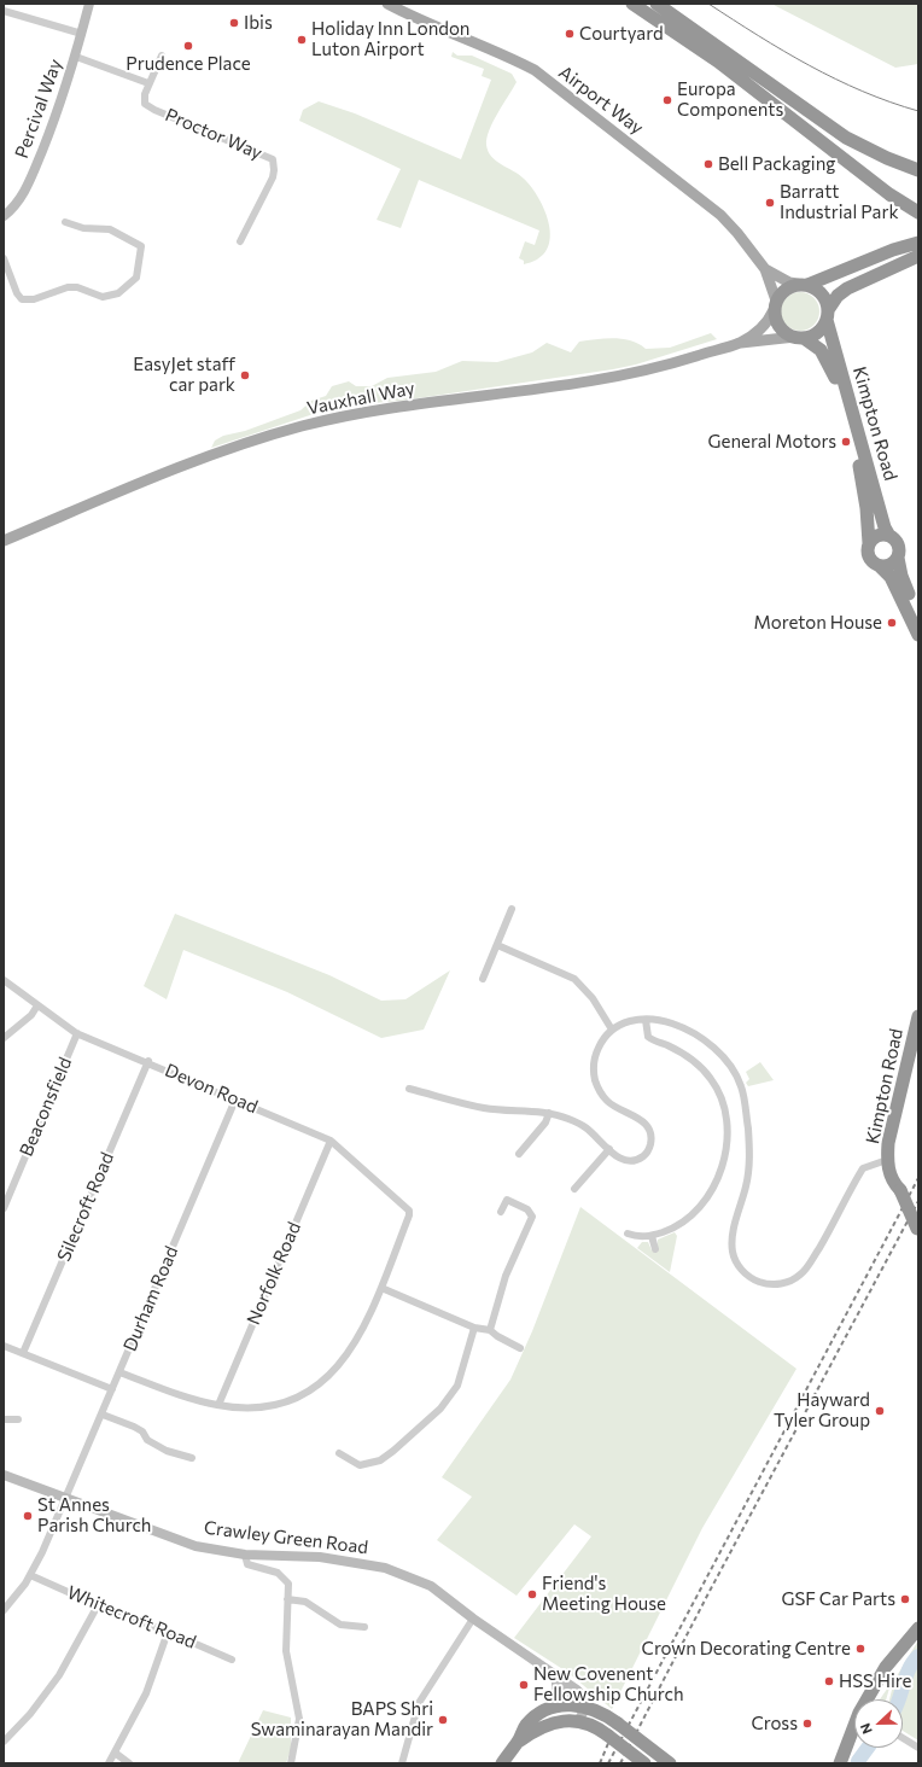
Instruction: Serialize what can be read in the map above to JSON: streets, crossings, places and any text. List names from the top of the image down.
{
  "streets": {
    "highway": ["Kimpton Road", "Crawley Green Road"],
    "main road": ["Airport Way", "Vauxhall Way"],
    "street": [
      "Percival Way",
      "Proctor Way",
      "Devon Road",
      "Beaconsfield",
      "Silecroft Road",
      "Norfolk Road",
      "Durham Road",
      "Whitecroft Road"
    ]
  },
  "crossings": [
    ["Airport Way", "Vauxhall Way"],
    ["Airport Way", "Kimpton Road"],
    ["Vauxhall Way", "Kimpton Road"],
    ["Devon Road", "Beaconsfield"],
    ["Devon Road", "Silecroft Road"],
    ["Devon Road", "Norfolk Road"],
    ["Devon Road", "Durham Road"],
    ["Durham Road", "Crawley Green Road"],
    ["Durham Road", "Whitecroft Road"]
  ],
  "places": [
    "Ibis",
    "Courtyard",
    "Holiday Inn London Luton Airport",
    "Prudence Place",
    "Europa Components",
    "Bell Packaging",
    "Barratt Industrial Park",
    "EasyJet staff car park",
    "General Motors",
    "Moreton House",
    "Hayward Tyler Group",
    "St Annes Parish Church",
    "Friend's Meeting House",
    "GSF Car Parts",
    "Crown Decorating Centre",
    "HSS Hire",
    "New Covenent Fellowship Church",
    "BAPS Shri Swaminarayan Mandir",
    "Cross"
  ],
  "north": "left"
}
